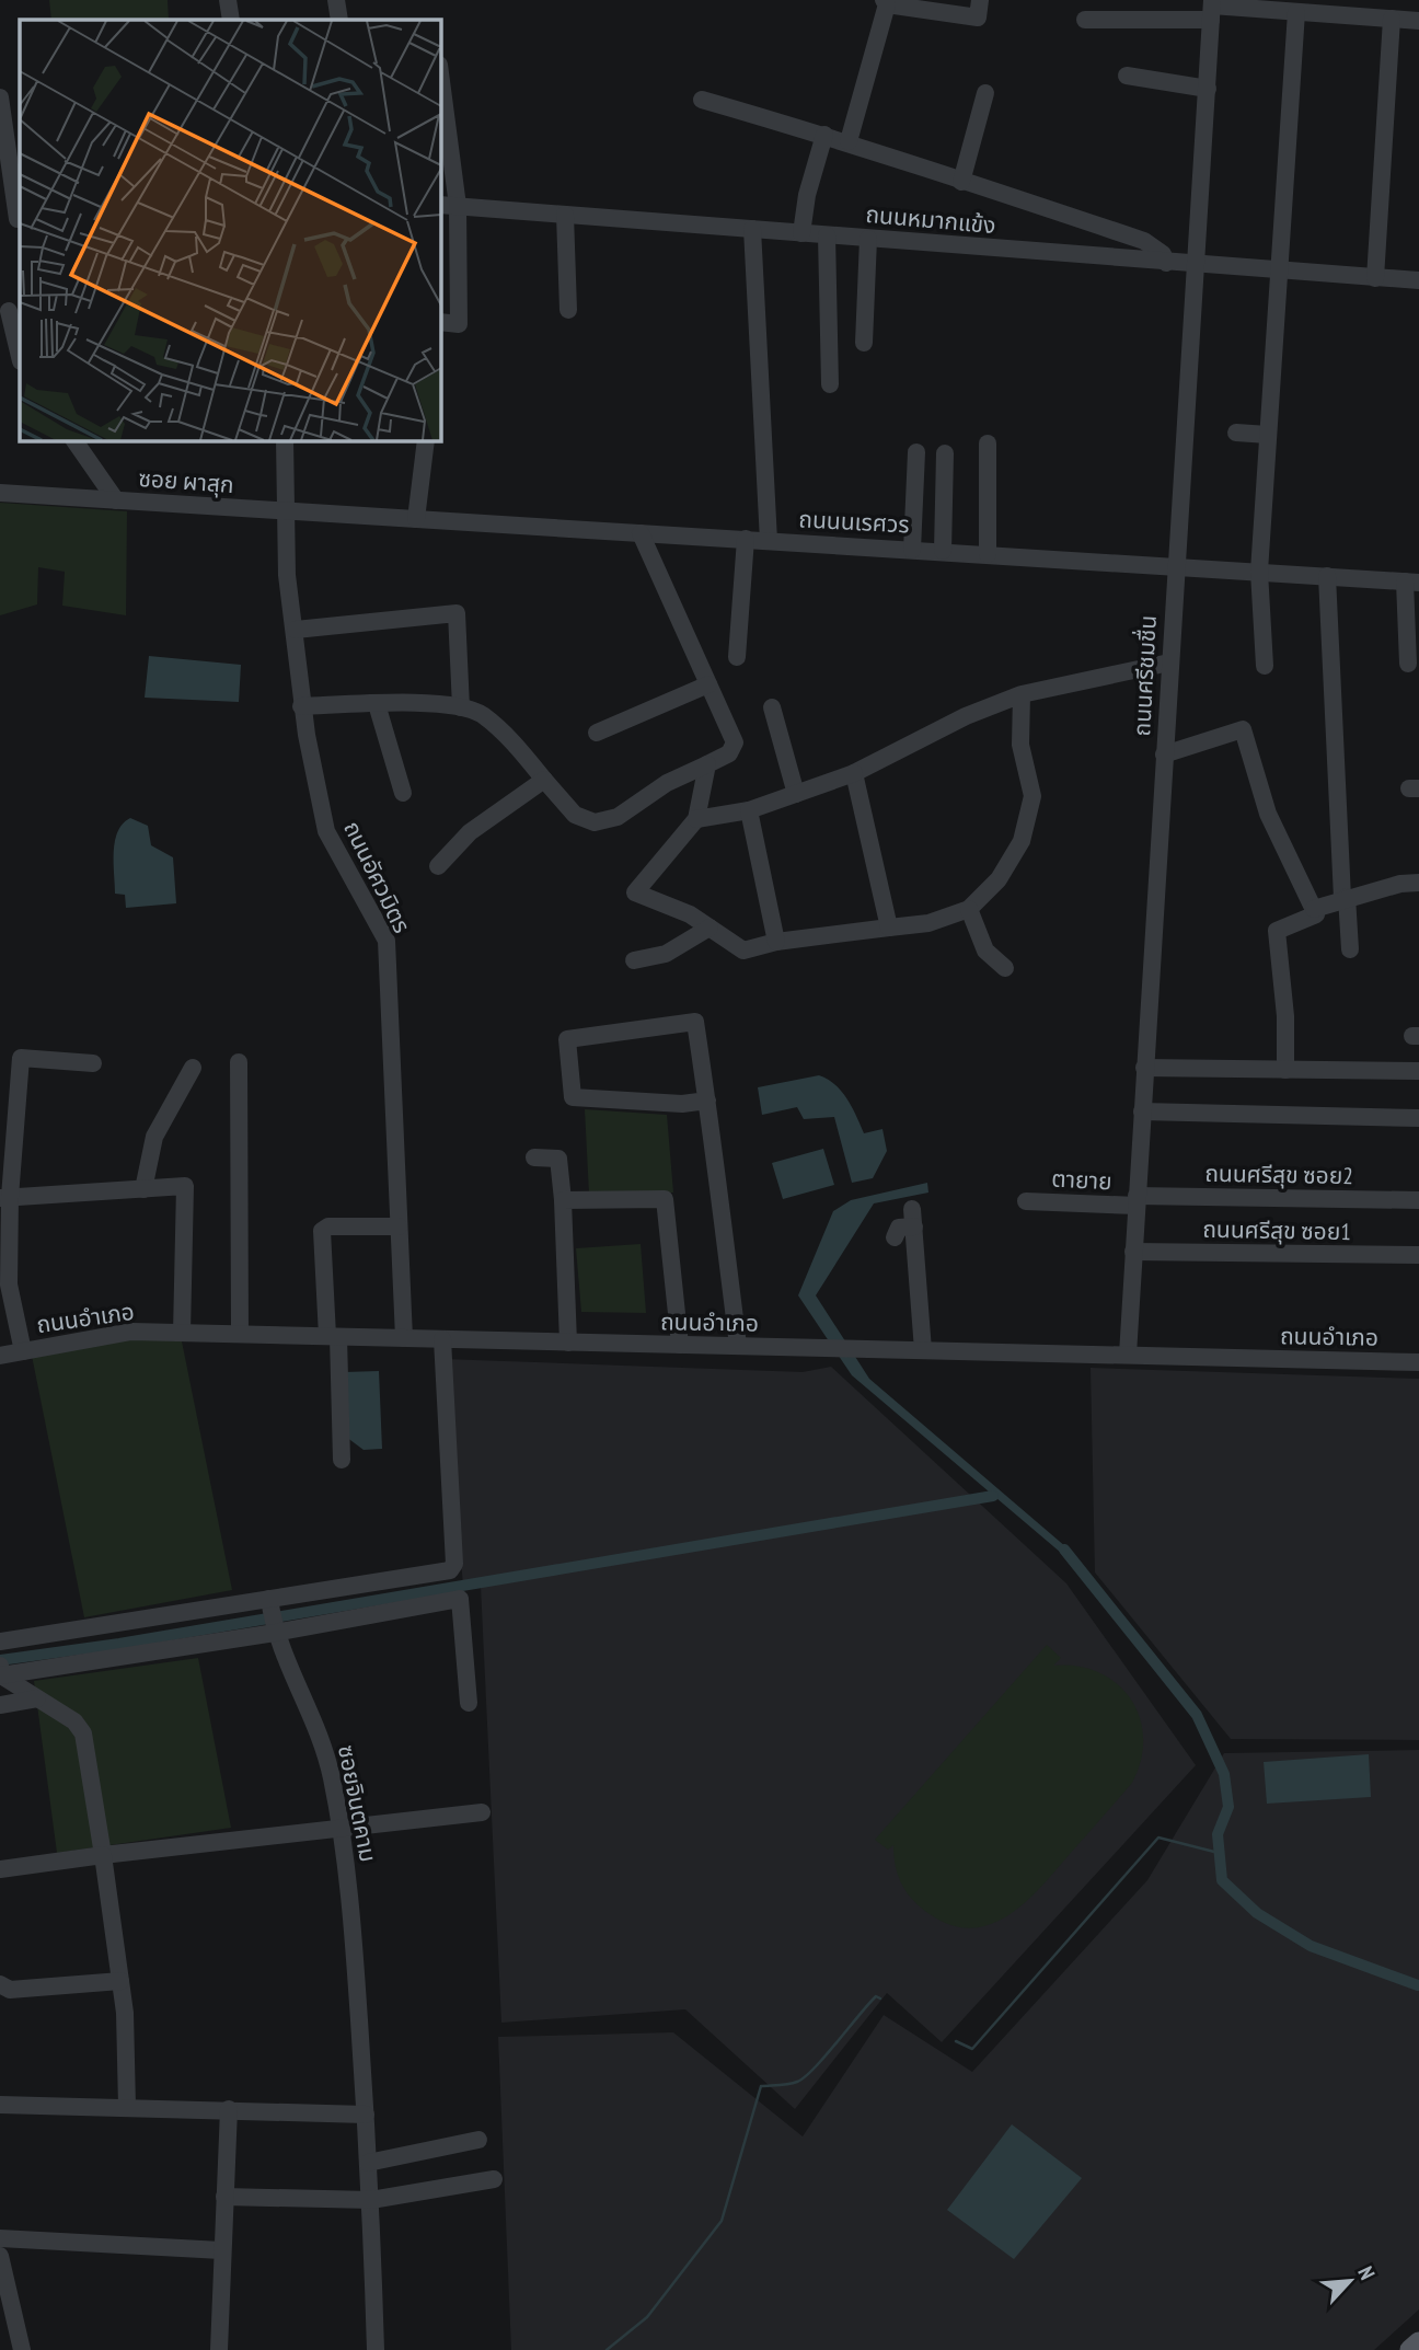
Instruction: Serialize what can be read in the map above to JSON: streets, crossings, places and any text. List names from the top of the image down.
{
  "streets": {
    "street": [
      "ถนนหมากแข้ง",
      "ซอย ผาสุก",
      "ถนนนเรศวร",
      "ถนนศรีชมชื่น",
      "ถนนอัศวมิตร",
      "ถนนศรีสุข ซอย2",
      "ตายาย",
      "ถนนศรีสุข ซอย1",
      "ถนนอำเภอ",
      "ซอยจินตคาม"
    ]
  },
  "crossings": [
    ["ถนนหมากแข้ง", "ถนนศรีชมชื่น"],
    ["ซอย ผาสุก", "ถนนนเรศวร"],
    ["ซอย ผาสุก", "ถนนอัศวมิตร"],
    ["ถนนนเรศวร", "ถนนศรีชมชื่น"],
    ["ถนนนเรศวร", "ถนนอัศวมิตร"],
    ["ถนนศรีชมชื่น", "ถนนศรีสุข ซอย2"],
    ["ถนนศรีชมชื่น", "ตายาย"],
    ["ถนนศรีชมชื่น", "ถนนศรีสุข ซอย1"],
    ["ถนนศรีชมชื่น", "ถนนอำเภอ"],
    ["ถนนอัศวมิตร", "ถนนอำเภอ"],
    ["ถนนศรีสุข ซอย2", "ตายาย"]
  ],
  "north": "top right"
}
